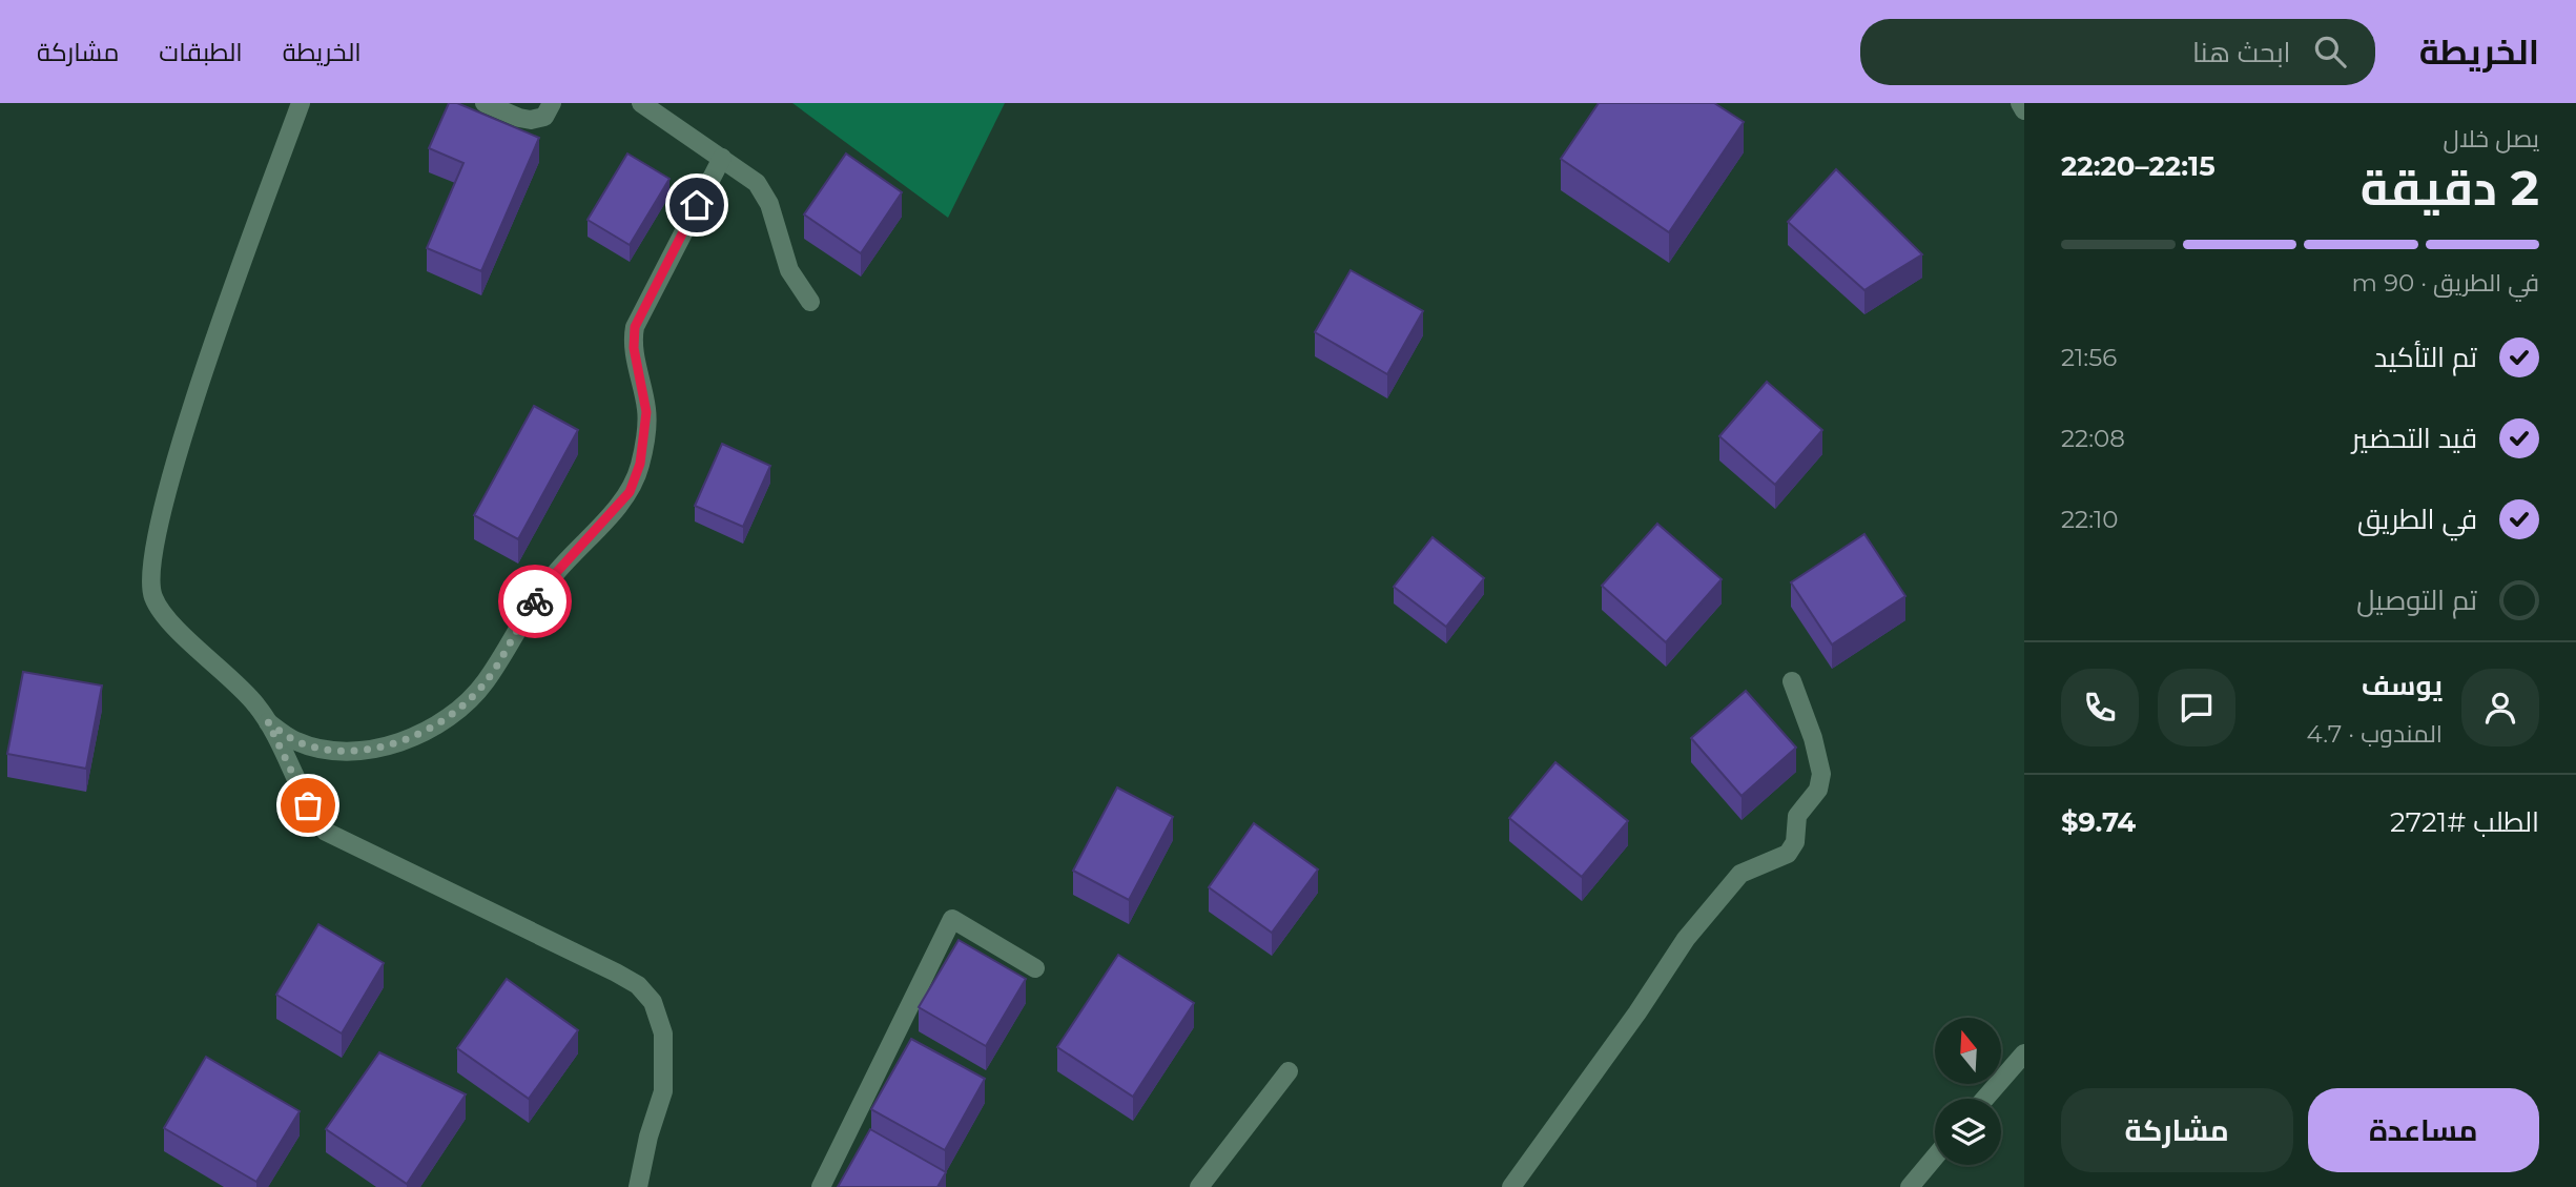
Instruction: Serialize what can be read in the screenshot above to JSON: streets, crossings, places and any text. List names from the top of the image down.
{
  "north": "top",
  "page": {
    "header": "الخريطة",
    "search": "ابحث هنا",
    "nav": ["الخريطة", "الطبقات", "مشاركة"],
    "heading": ["2 دقيقة", "يصل خلال", "22:15–22:20"],
    "panel": [
      "يوسف",
      "المندوب · 4.7",
      "الطلب #2721",
      "$9.74"
    ],
    "bar": "في الطريق · 90 m",
    "list": [
      ["تم التأكيد", "21:56"],
      ["قيد التحضير", "22:08"],
      ["في الطريق", "22:10"],
      "تم التوصيل"
    ],
    "buttons": ["مساعدة", "مشاركة"]
  }
}
